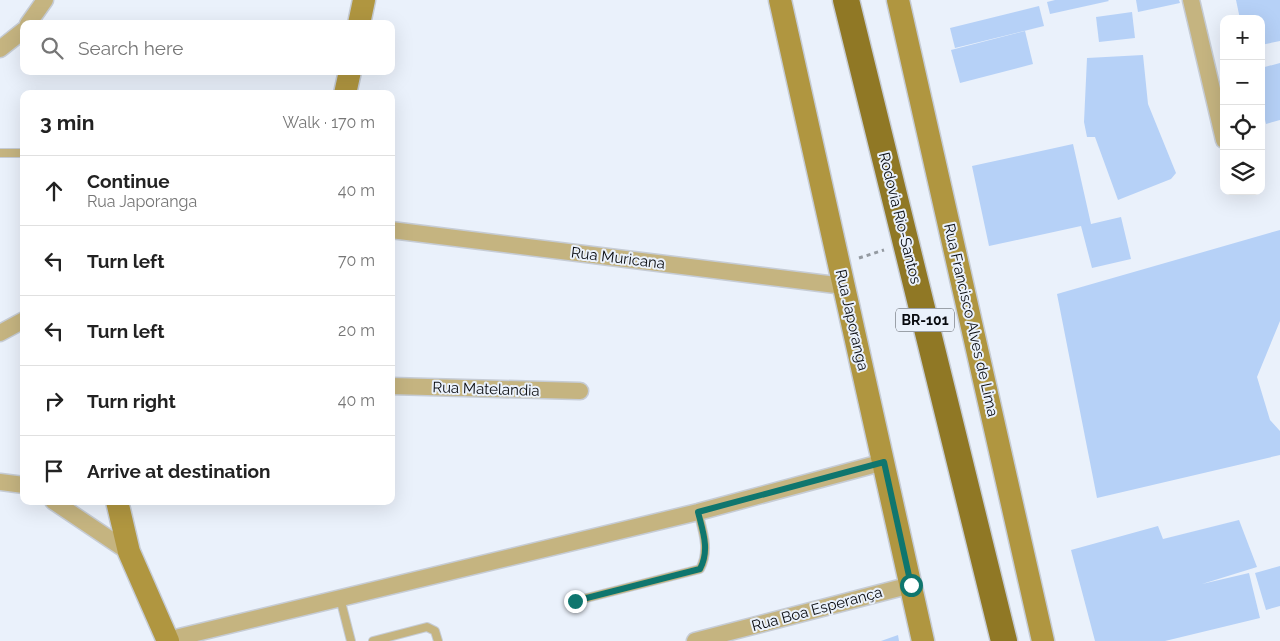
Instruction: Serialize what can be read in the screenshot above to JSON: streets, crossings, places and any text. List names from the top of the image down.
{
  "streets": {
    "highway": ["Rodovia Rio-Santos", "BR-101"],
    "main road": ["Rua Japoranga", "Rua Francisco Alves de Lima"],
    "street": ["Rua Muricana", "Rua Matelandia", "Rua Boa Esperança"]
  },
  "crossings": [
    ["Rua Muricana", "Rua Japoranga"],
    ["Rua Japoranga", "Rua Boa Esperança"]
  ],
  "page": {
    "map_buttons": ["+", "−"],
    "search": "Search here",
    "heading": ["3 min", "Walk · 170 m"],
    "list": [
      ["Continue", "Rua Japoranga", "40 m"],
      ["Turn left", "70 m"],
      ["Turn left", "20 m"],
      ["Turn right", "40 m"],
      "Arrive at destination"
    ]
  }
}
